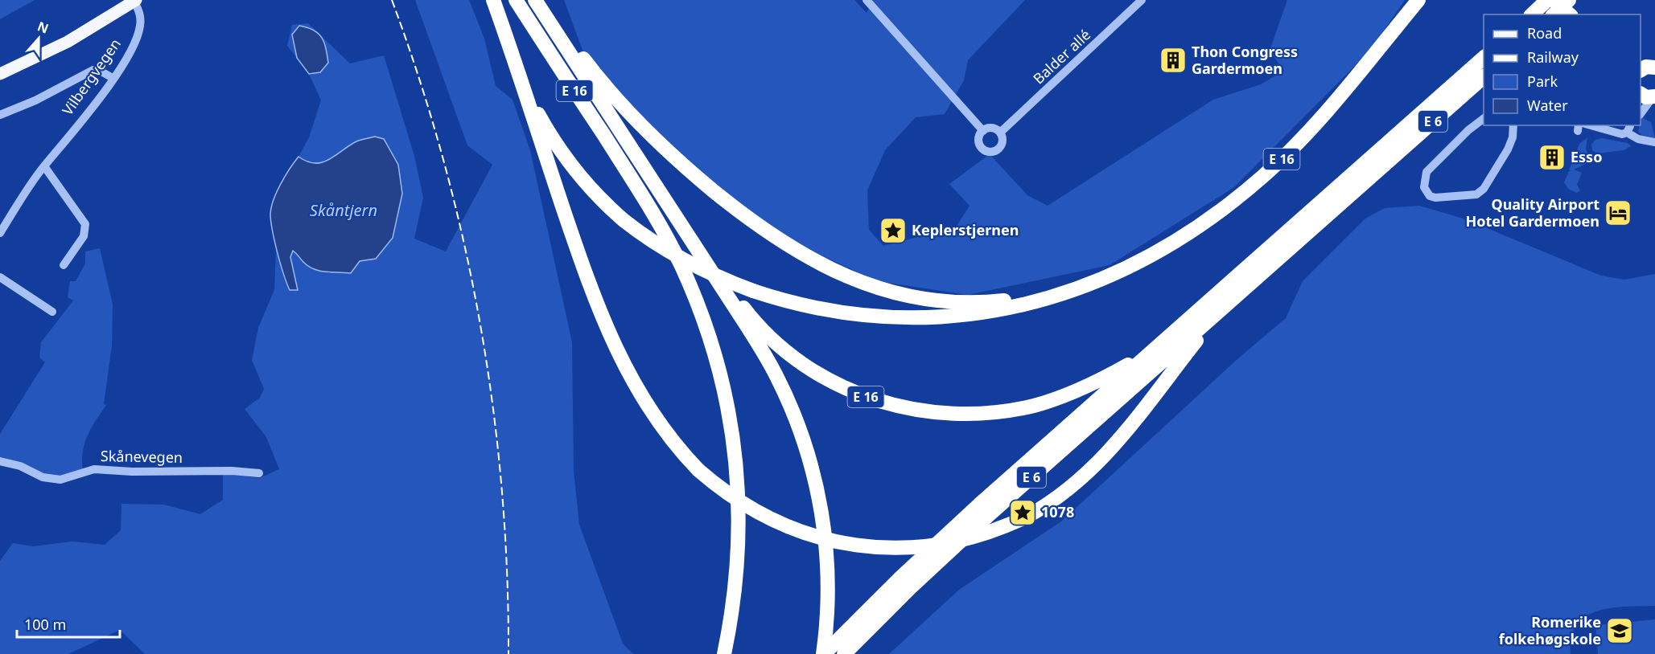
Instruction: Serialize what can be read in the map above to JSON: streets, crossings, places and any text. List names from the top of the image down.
{
  "streets": {
    "highway": ["E 16", "E 6"],
    "street": ["Balder allé", "Vilbergvegen", "Skånevegen"]
  },
  "crossings": [
    ["E 16", "E 6"]
  ],
  "water": ["Skåntjern"],
  "places": {
    "building": ["Thon Congress Gardermoen", "Esso"],
    "hotel": ["Quality Airport Hotel Gardermoen"],
    "place": ["Keplerstjernen", "1078"],
    "school or university": ["Romerike folkehøgskole"]
  },
  "legend": [
    "Road",
    "Railway",
    "Park",
    "Water"
  ],
  "scale_bar": "100 m",
  "north": "top"
}
